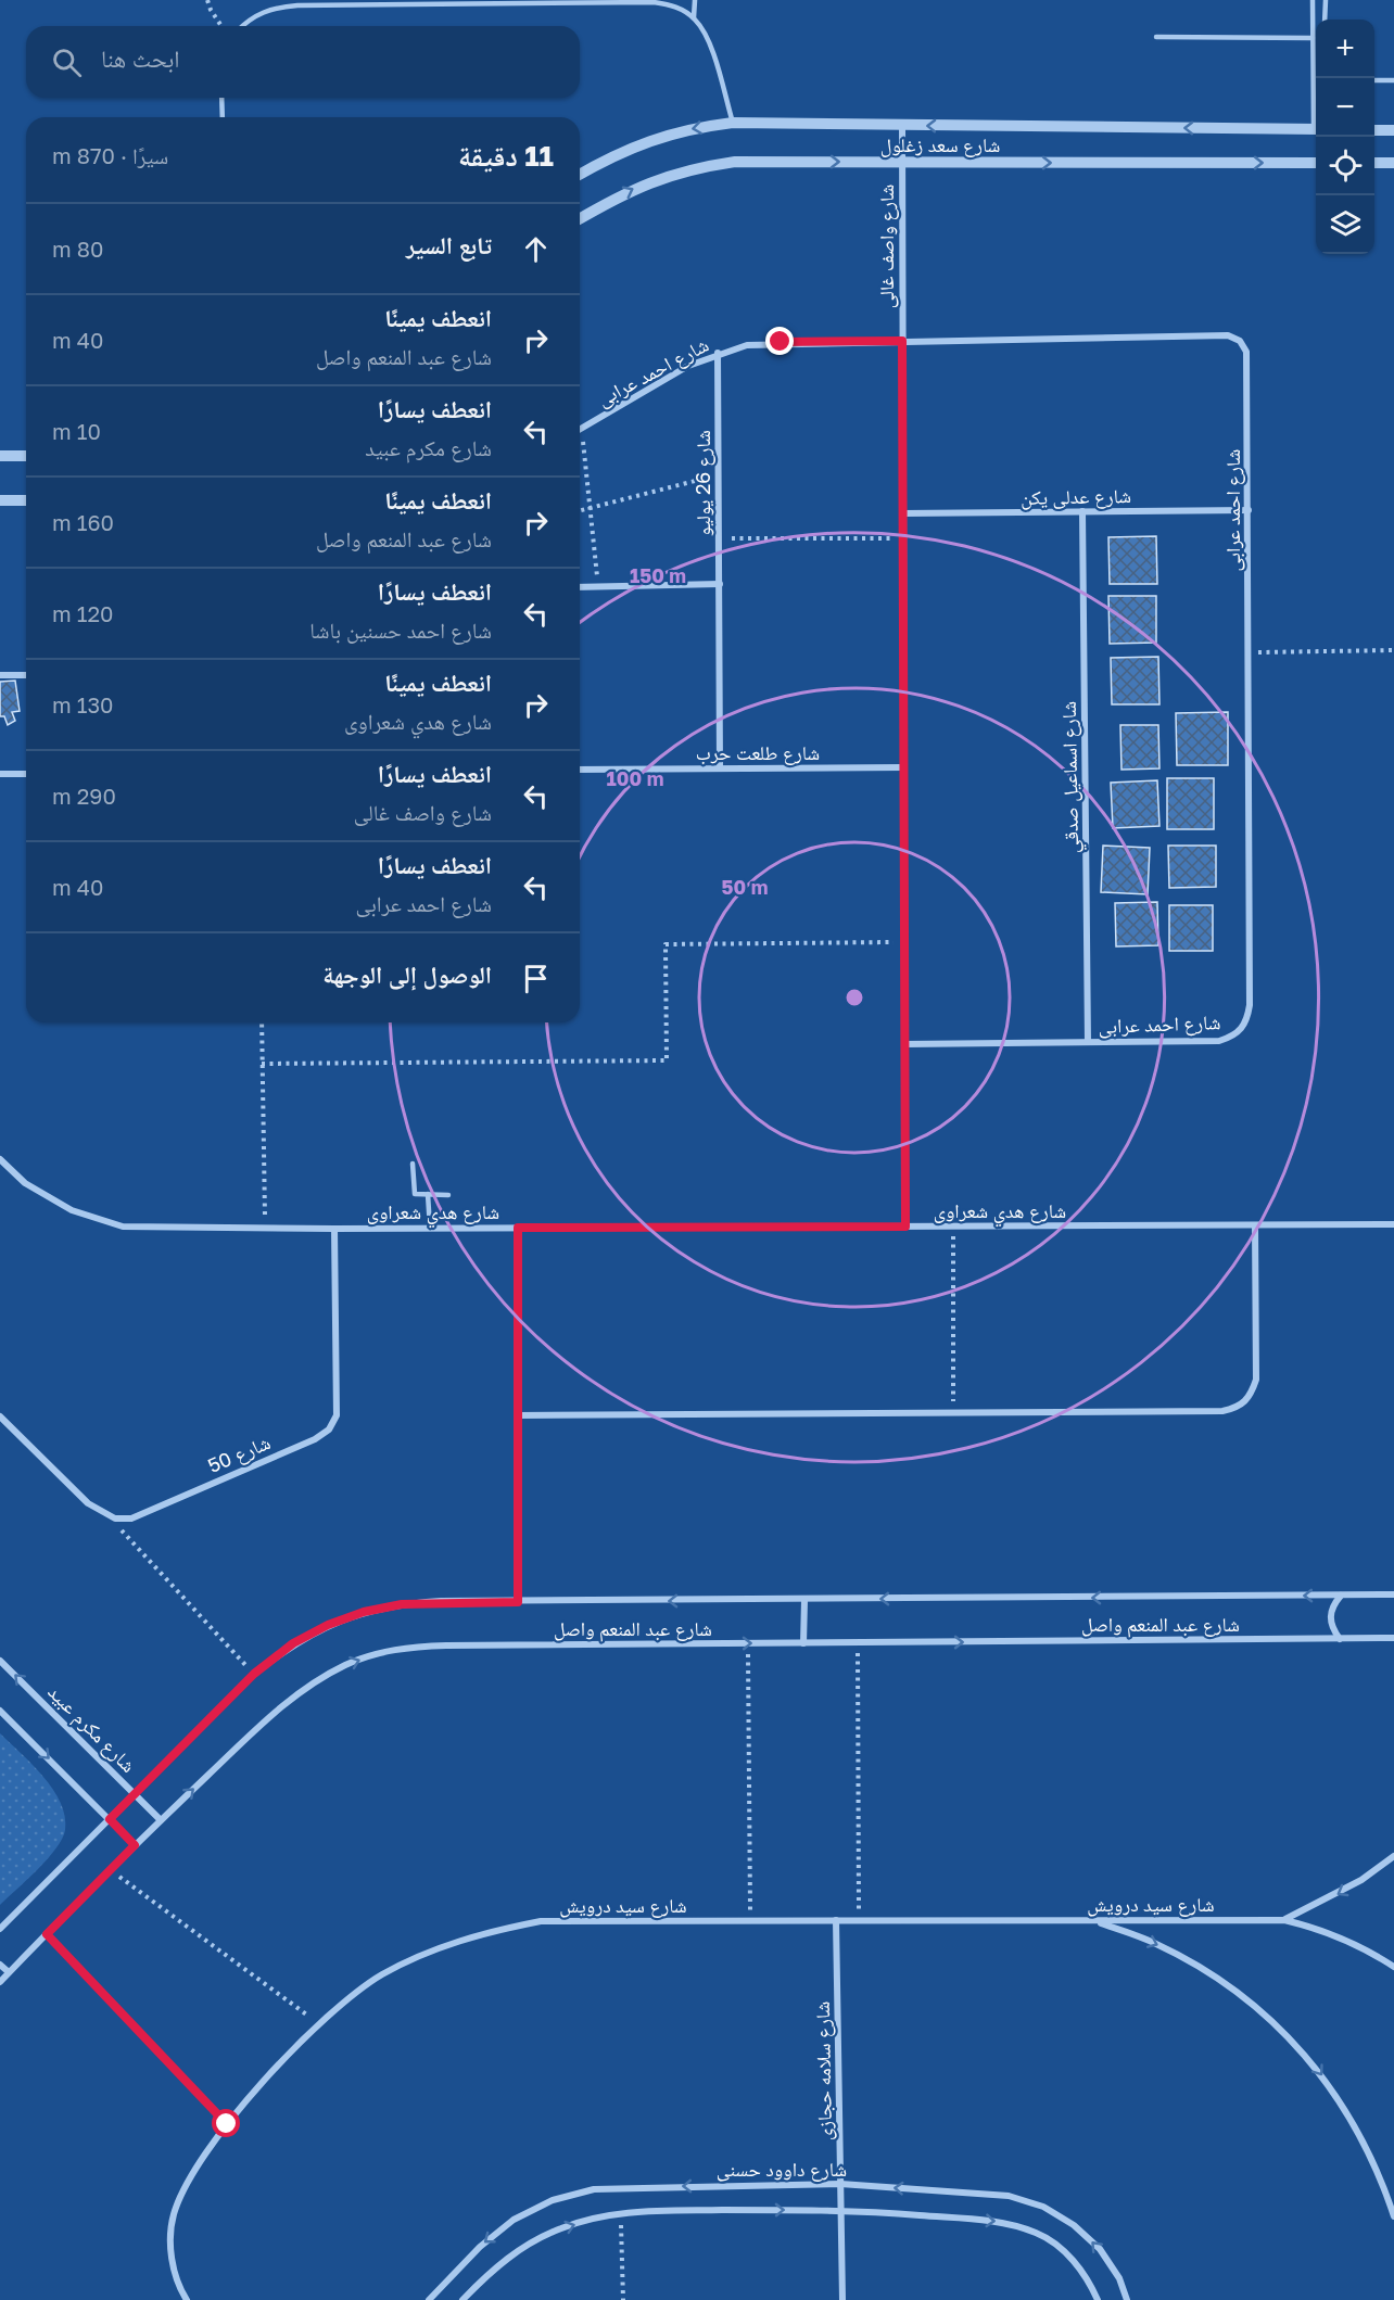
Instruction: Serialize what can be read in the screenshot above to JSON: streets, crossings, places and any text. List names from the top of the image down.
{
  "streets": {
    "street": [
      "شارع سعد زغلول",
      "شارع واصف غالى",
      "شارع احمد عرابى",
      "شارع 26 يوليو",
      "شارع عدلى يكن",
      "شارع طلعت حرب",
      "شارع اسماعيل صدقي",
      "شارع هدي شعراوى",
      "شارع 50",
      "شارع عبد المنعم واصل",
      "شارع مكرم عبيد",
      "شارع سيد درويش",
      "شارع سلامه حجازى",
      "شارع داوود حسنى"
    ]
  },
  "crossings": [
    ["شارع سعد زغلول", "شارع واصف غالى"],
    ["شارع واصف غالى", "شارع احمد عرابى"],
    ["شارع واصف غالى", "شارع عدلى يكن"],
    ["شارع واصف غالى", "شارع طلعت حرب"],
    ["شارع واصف غالى", "شارع هدي شعراوى"],
    ["شارع احمد عرابى", "شارع 26 يوليو"],
    ["شارع احمد عرابى", "شارع عدلى يكن"],
    ["شارع احمد عرابى", "شارع اسماعيل صدقي"],
    ["شارع 26 يوليو", "شارع طلعت حرب"],
    ["شارع عدلى يكن", "شارع اسماعيل صدقي"],
    ["شارع هدي شعراوى", "شارع 50"],
    ["شارع عبد المنعم واصل", "شارع مكرم عبيد"],
    ["شارع سيد درويش", "شارع سلامه حجازى"],
    ["شارع سلامه حجازى", "شارع داوود حسنى"]
  ],
  "page": {
    "map_buttons": ["+", "−"],
    "search": "ابحث هنا",
    "heading": ["11 دقيقة", "سيرًا · 870 m"],
    "list": [
      ["تابع السير", "80 m"],
      ["انعطف يمينًا", "شارع عبد المنعم واصل", "40 m"],
      ["انعطف يسارًا", "شارع مكرم عبيد", "10 m"],
      ["انعطف يمينًا", "شارع عبد المنعم واصل", "160 m"],
      ["انعطف يسارًا", "شارع احمد حسنين باشا", "120 m"],
      ["انعطف يمينًا", "شارع هدي شعراوى", "130 m"],
      ["انعطف يسارًا", "شارع واصف غالى", "290 m"],
      ["انعطف يسارًا", "شارع احمد عرابى", "40 m"],
      "الوصول إلى الوجهة"
    ]
  },
  "rings": ["150 m", "100 m", "50 m"]
}
